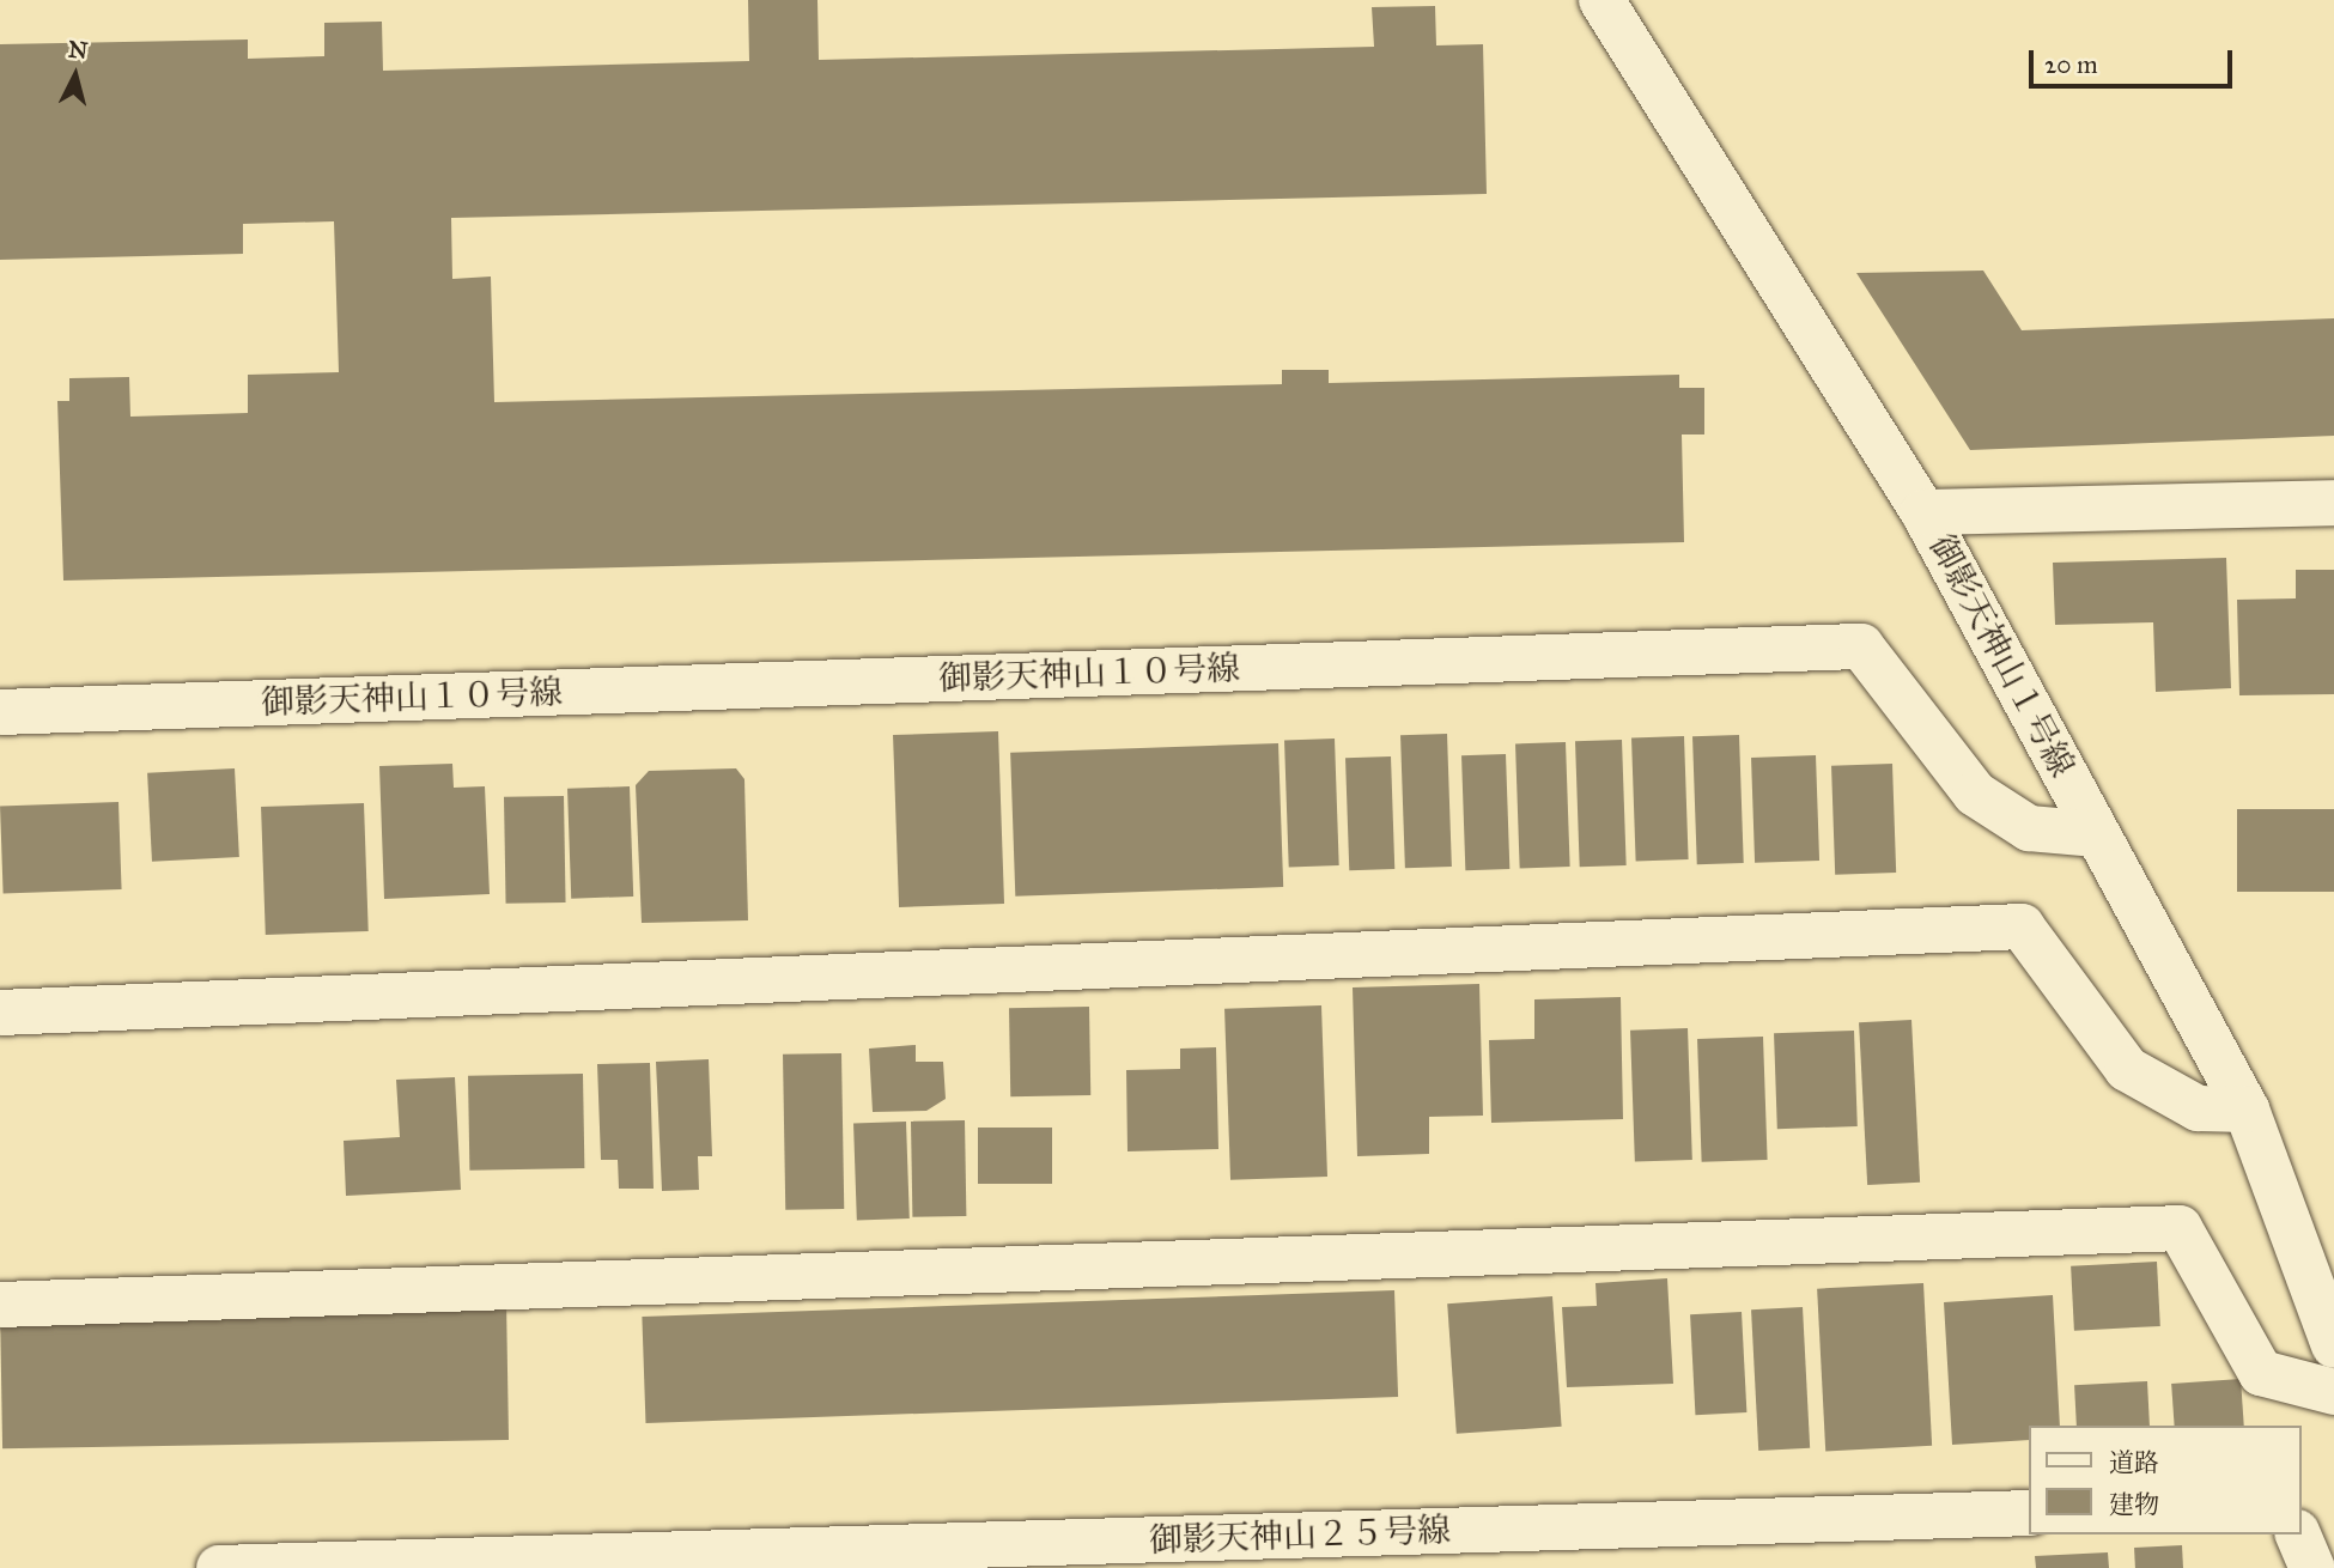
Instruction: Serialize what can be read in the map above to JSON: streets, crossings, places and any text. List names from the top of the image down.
{
  "streets": {
    "street": ["御影天神山１号線", "御影天神山１０号線", "御影天神山２５号線"]
  },
  "crossings": [
    ["御影天神山１号線", "御影天神山１０号線"]
  ],
  "legend": ["道路", "建物"],
  "scale_bar": "20 m",
  "north": "top"
}
